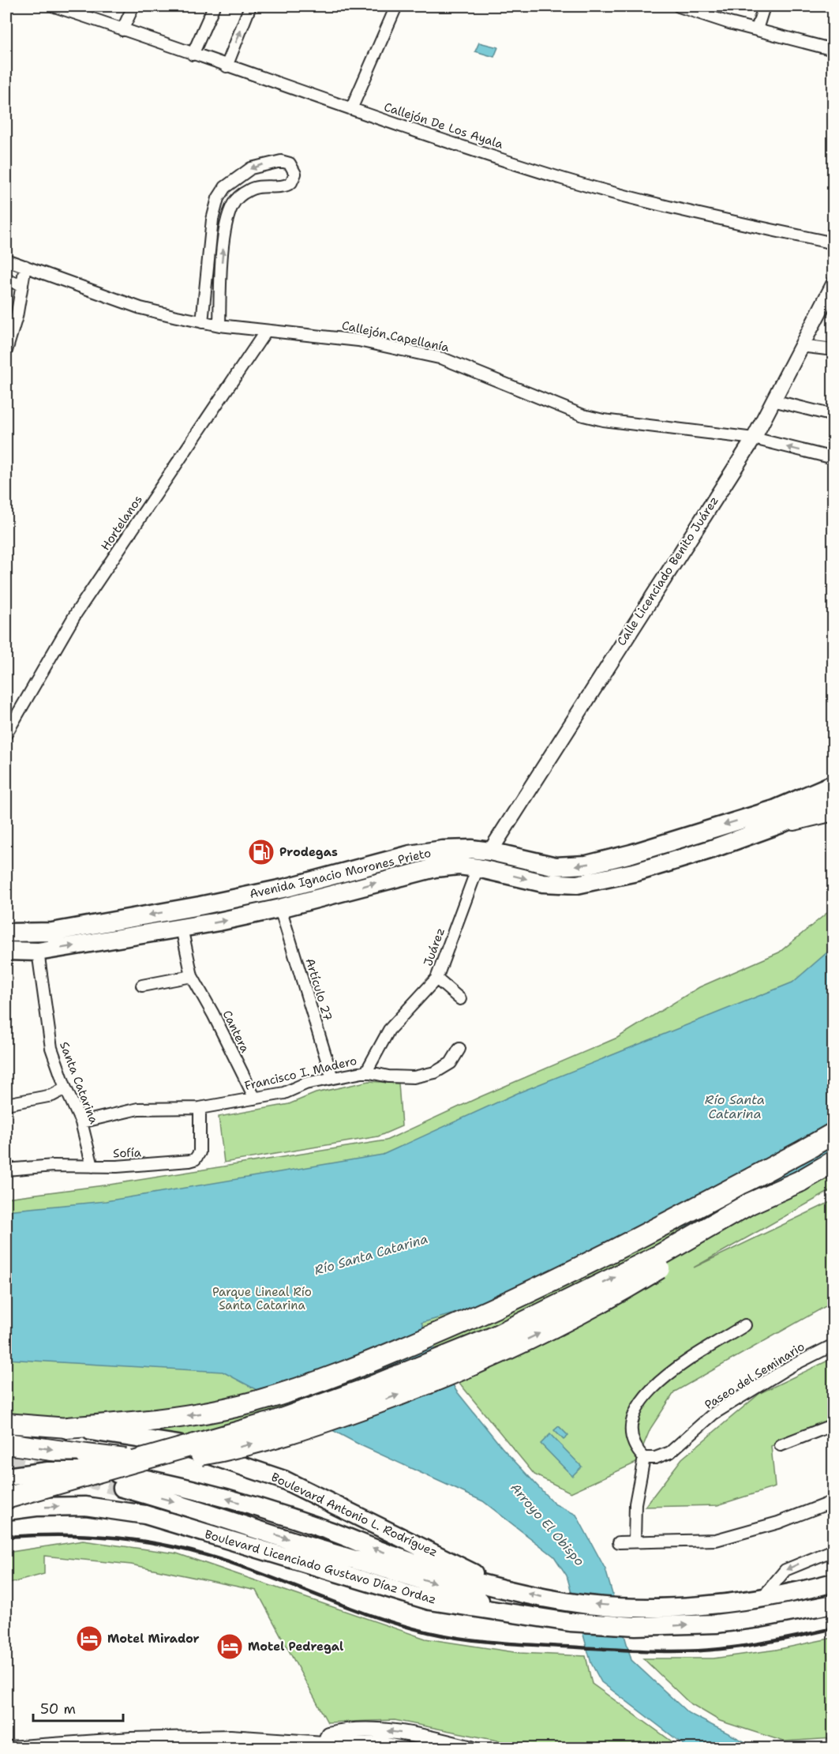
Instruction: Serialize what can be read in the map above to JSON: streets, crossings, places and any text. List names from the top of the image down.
{
  "streets": {
    "highway": ["Boulevard Antonio L. Rodríguez"],
    "main road": ["Avenida Ignacio Morones Prieto", "Boulevard Licenciado Gustavo Díaz Ordaz"],
    "street": [
      "Callejón De Los Ayala",
      "Callejón Capellanía",
      "Hortelanos",
      "Calle Licenciado Benito Juárez",
      "Juárez",
      "Artículo 27",
      "Cantera",
      "Francisco I. Madero",
      "Santa Catarina",
      "Sofía",
      "Paseo del Seminario"
    ]
  },
  "crossings": [
    ["Callejón Capellanía", "Hortelanos"],
    ["Callejón Capellanía", "Calle Licenciado Benito Juárez"],
    ["Calle Licenciado Benito Juárez", "Avenida Ignacio Morones Prieto"],
    ["Avenida Ignacio Morones Prieto", "Juárez"],
    ["Avenida Ignacio Morones Prieto", "Artículo 27"],
    ["Avenida Ignacio Morones Prieto", "Cantera"],
    ["Avenida Ignacio Morones Prieto", "Santa Catarina"],
    ["Juárez", "Francisco I. Madero"],
    ["Artículo 27", "Francisco I. Madero"],
    ["Cantera", "Francisco I. Madero"],
    ["Francisco I. Madero", "Santa Catarina"],
    ["Francisco I. Madero", "Sofía"],
    ["Santa Catarina", "Sofía"]
  ],
  "water": ["Río Santa Catarina", "Arroyo El Obispo"],
  "parks": ["Parque Lineal Río Santa Catarina"],
  "places": {
    "fuel station": ["Prodegas"],
    "hotel": ["Motel Mirador", "Motel Pedregal"]
  },
  "scale_bar": "50 m"
}
